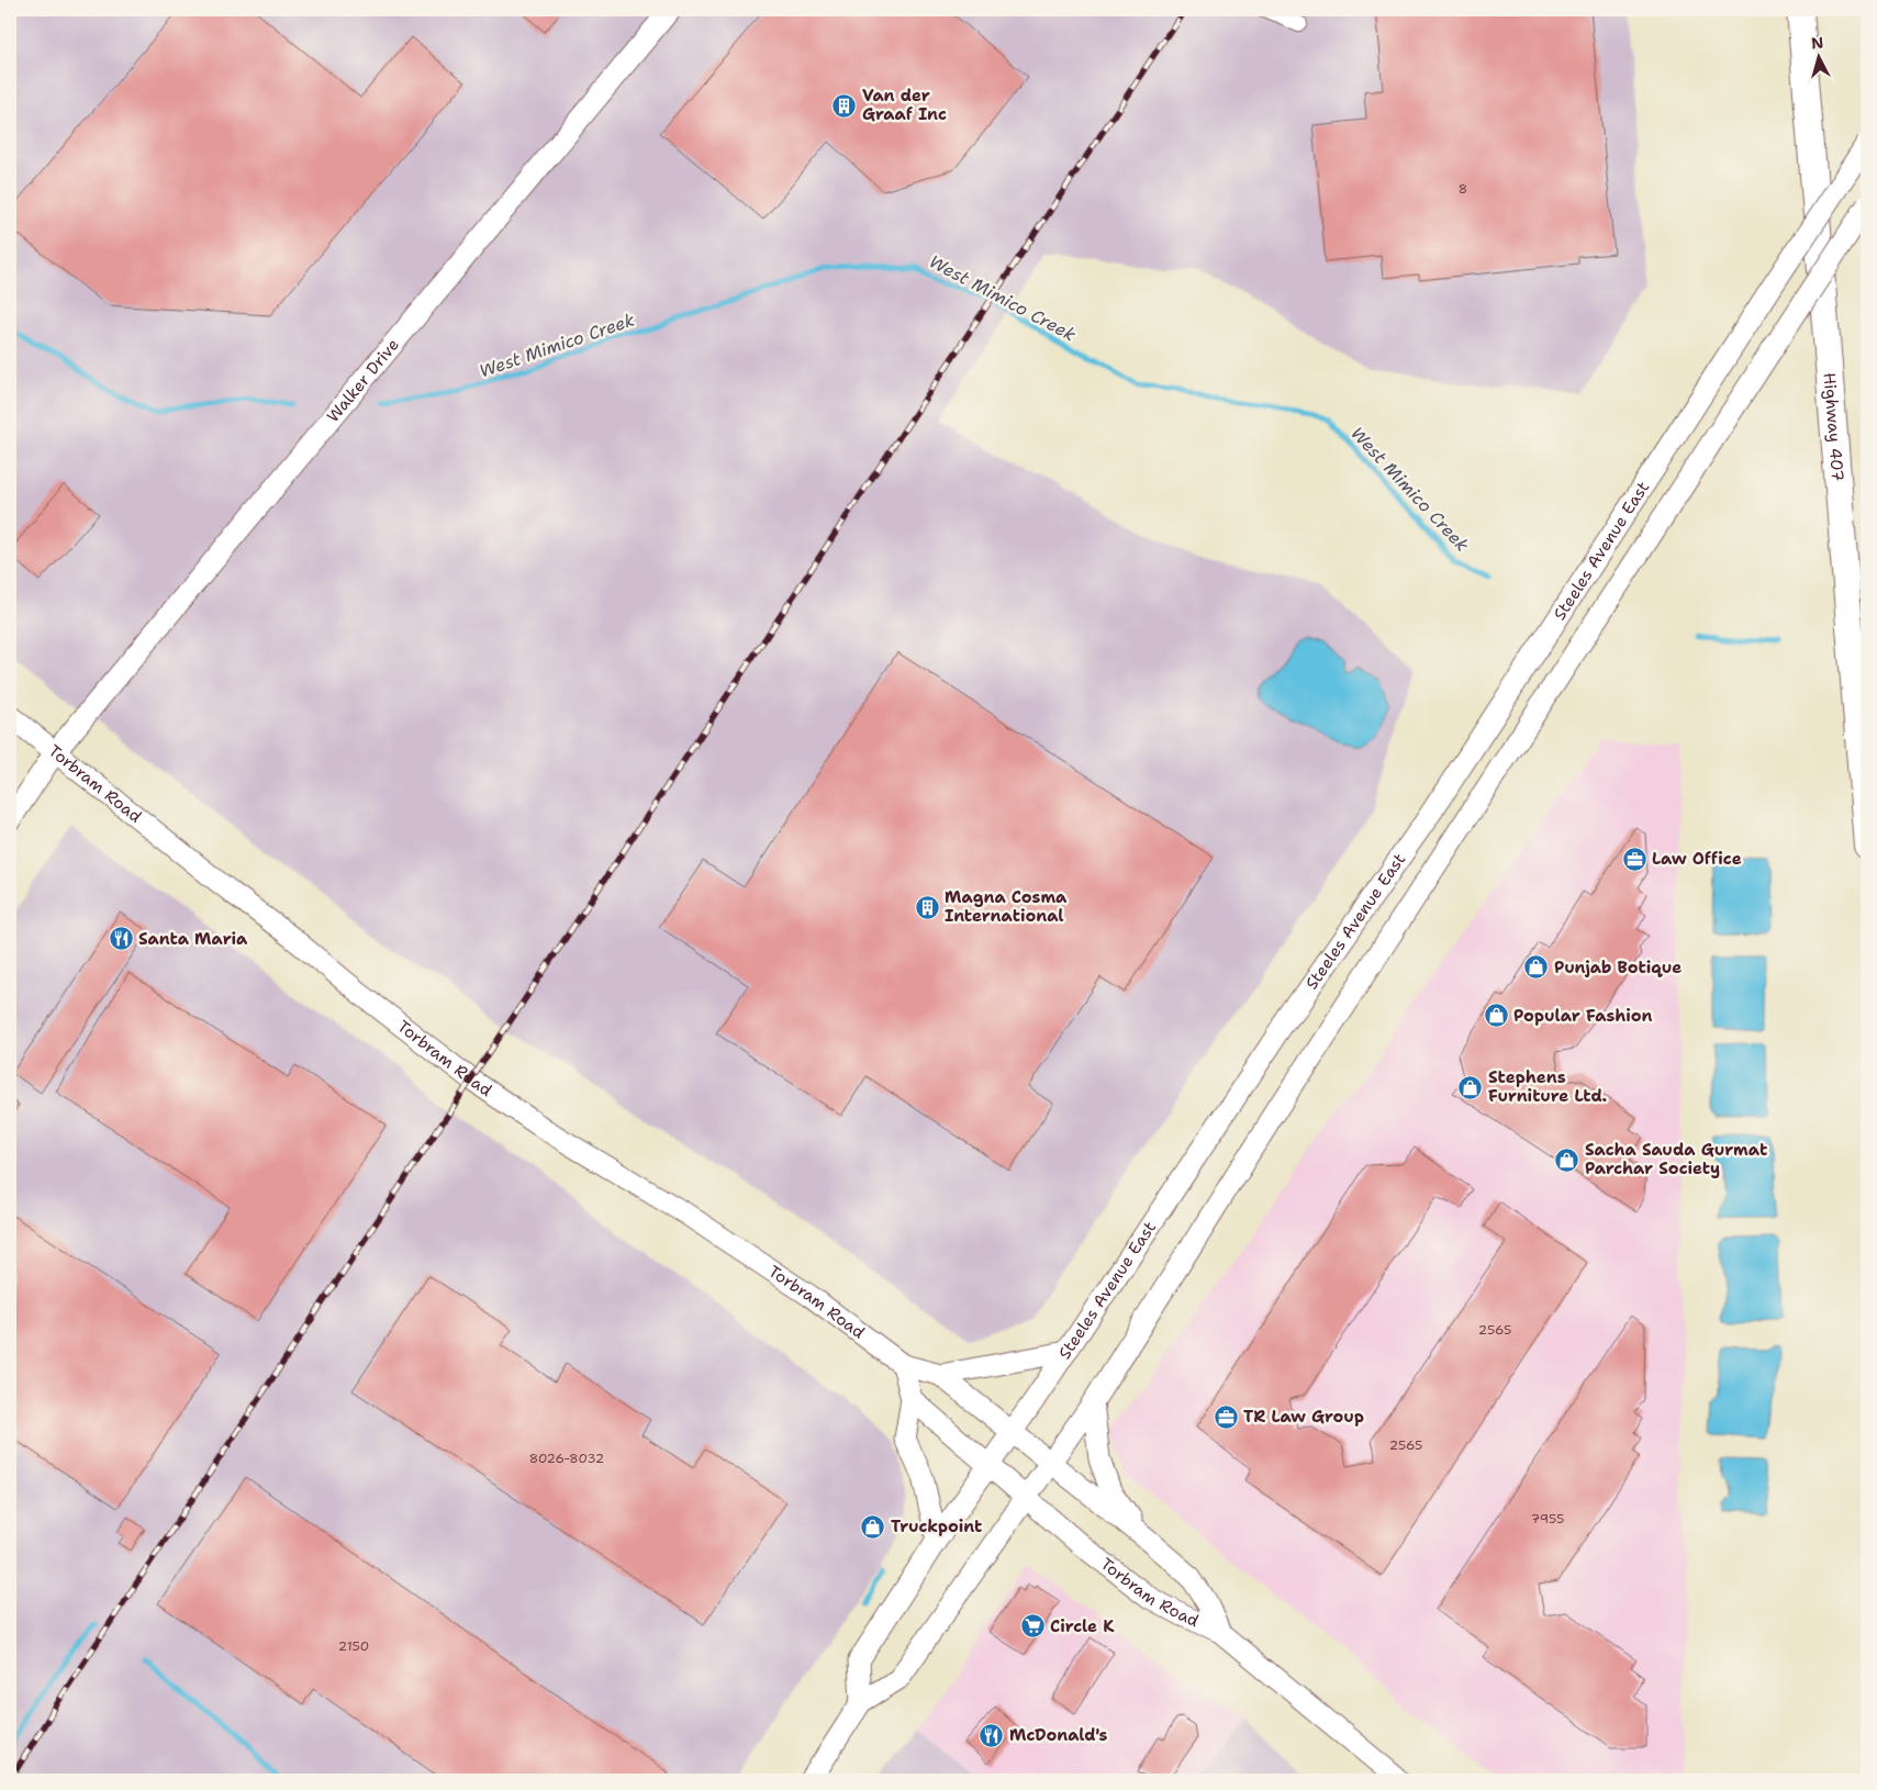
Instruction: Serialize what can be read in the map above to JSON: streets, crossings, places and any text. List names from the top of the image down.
{
  "streets": {
    "highway": ["Highway 407"],
    "main road": ["Walker Drive", "Steeles Avenue East", "Torbram Road"]
  },
  "crossings": [
    ["Walker Drive", "Torbram Road"],
    ["Steeles Avenue East", "Torbram Road"]
  ],
  "water": ["West Mimico Creek"],
  "places": {
    "building": ["Van der Graaf Inc", "Magna Cosma International"],
    "office": ["Law Office", "TR Law Group"],
    "restaurant": ["Santa Maria", "McDonald's"],
    "shop": [
      "Punjab Botique",
      "Popular Fashion",
      "Stephens Furniture Ltd.",
      "Sacha Sauda Gurmat Parchar Society",
      "Truckpoint"
    ],
    "supermarket": ["Circle K"]
  },
  "house_numbers": [
    "8",
    "2565",
    "2565",
    "8026-8032",
    "7955",
    "2150"
  ],
  "north": "top"
}
